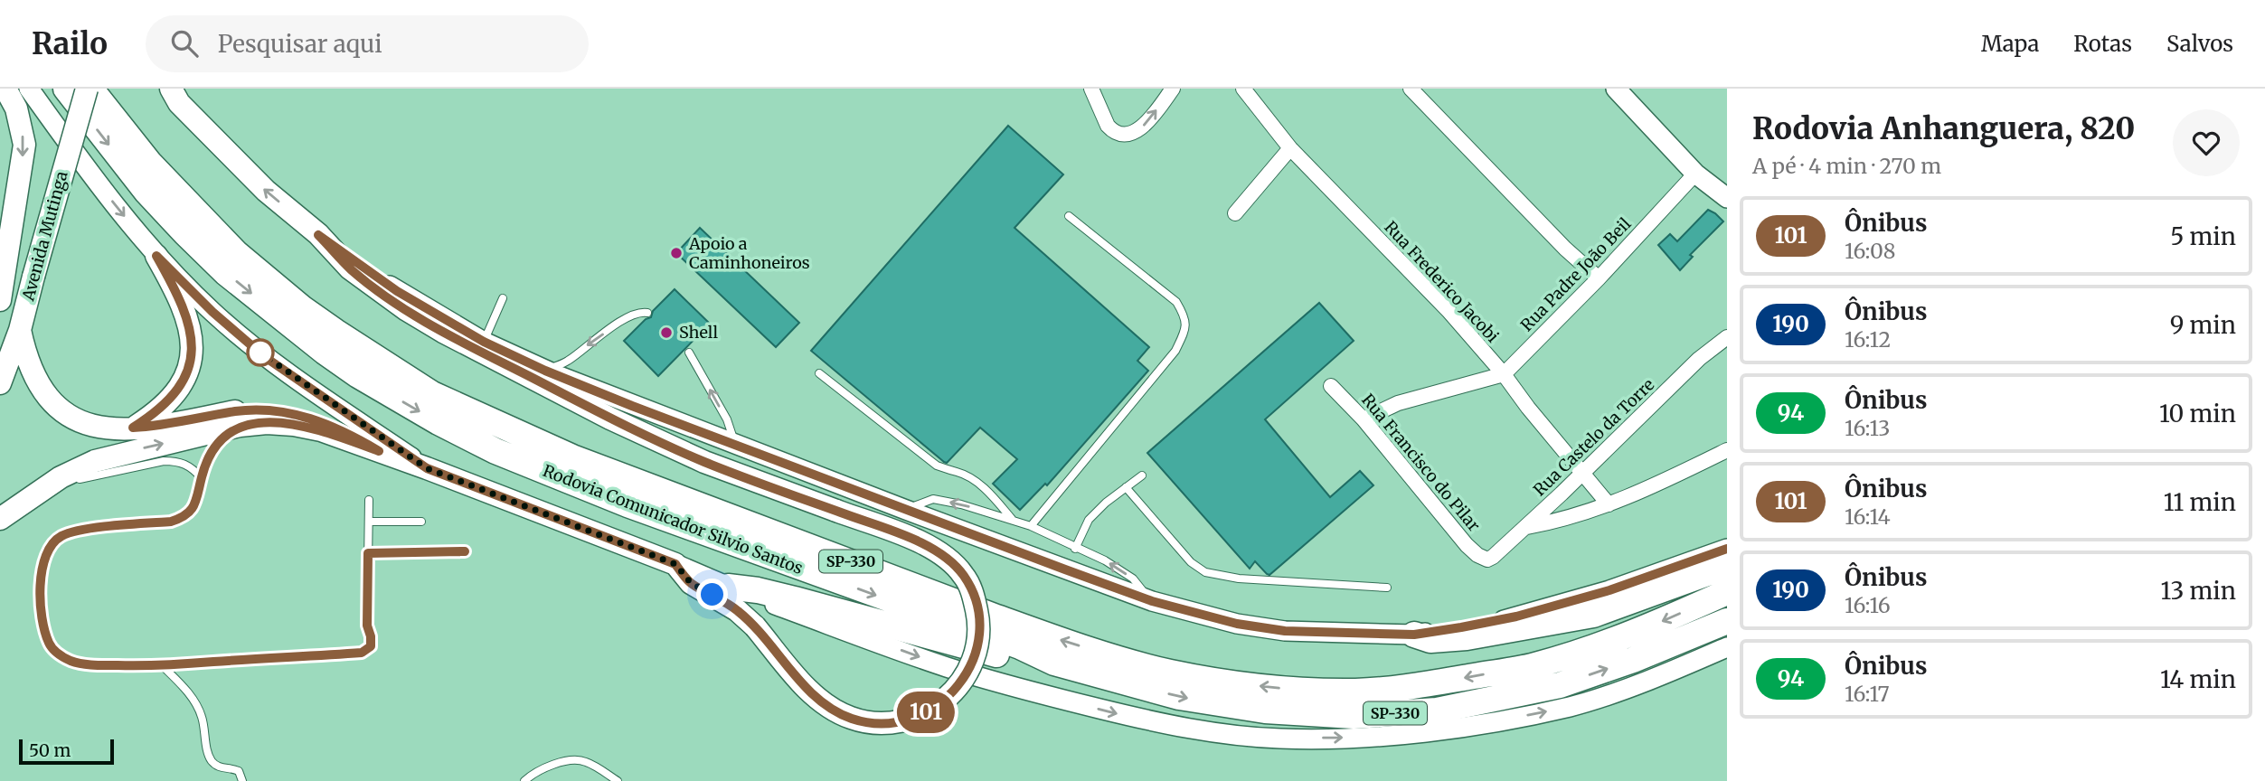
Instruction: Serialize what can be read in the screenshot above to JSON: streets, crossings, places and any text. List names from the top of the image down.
{
  "streets": {
    "highway": ["Rodovia Comunicador Silvio Santos", "SP-330"],
    "main road": ["Avenida Mutinga"],
    "street": [
      "Rua Padre João Beil",
      "Rua Frederico Jacobi",
      "Rua Castelo da Torre",
      "Rua Francisco do Pilar"
    ]
  },
  "crossings": [
    ["Avenida Mutinga", "Rodovia Comunicador Silvio Santos"],
    ["Rua Padre João Beil", "Rua Frederico Jacobi"],
    ["Rua Padre João Beil", "Rua Francisco do Pilar"],
    ["Rua Frederico Jacobi", "Rua Castelo da Torre"],
    ["Rua Castelo da Torre", "Rua Francisco do Pilar"]
  ],
  "places": ["Apoio a Caminhoneiros", "Shell"],
  "lines": ["bus line 101"],
  "scale_bar": "50 m",
  "page": {
    "header": "Railo",
    "search": "Pesquisar aqui",
    "nav": ["Mapa", "Rotas", "Salvos"],
    "on_map": "101",
    "heading": ["Rodovia Anhanguera, 820", "A pé · 4 min · 270 m"],
    "list": [
      {
        "mark": "101",
        "name": "Ônibus",
        "note": "16:08",
        "value": "5 min"
      },
      {
        "mark": "190",
        "name": "Ônibus",
        "note": "16:12",
        "value": "9 min"
      },
      {
        "mark": "94",
        "name": "Ônibus",
        "note": "16:13",
        "value": "10 min"
      },
      {
        "mark": "101",
        "name": "Ônibus",
        "note": "16:14",
        "value": "11 min"
      },
      {
        "mark": "190",
        "name": "Ônibus",
        "note": "16:16",
        "value": "13 min"
      },
      {
        "mark": "94",
        "name": "Ônibus",
        "note": "16:17",
        "value": "14 min"
      }
    ],
    "scale": "50 m"
  }
}
